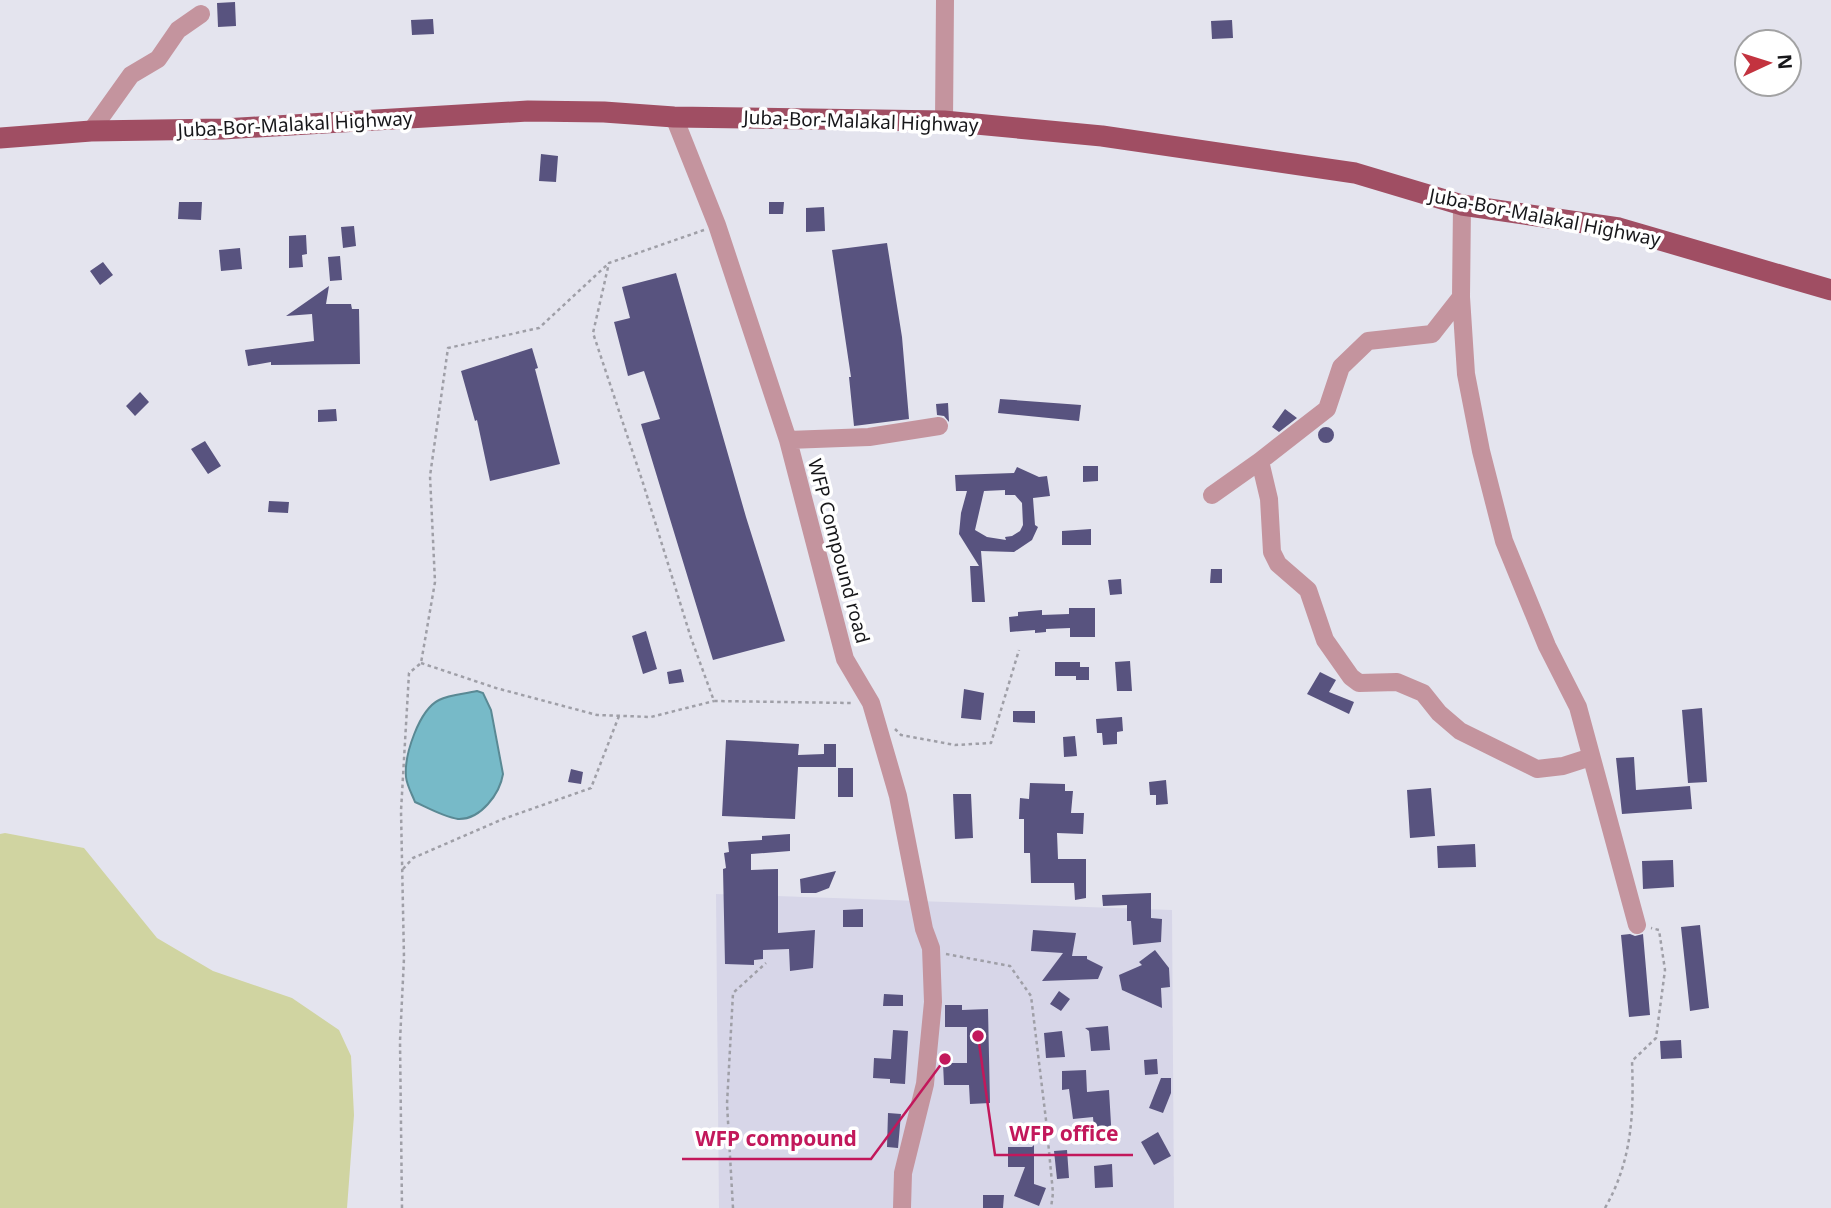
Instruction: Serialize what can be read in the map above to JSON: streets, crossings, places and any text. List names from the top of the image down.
{
  "streets": {
    "main road": ["Juba-Bor-Malakal Highway"],
    "street": ["WFP Compound road"]
  },
  "crossings": [
    ["Juba-Bor-Malakal Highway", "WFP Compound road"]
  ],
  "places": ["WFP office", "WFP compound"],
  "north": "right"
}
